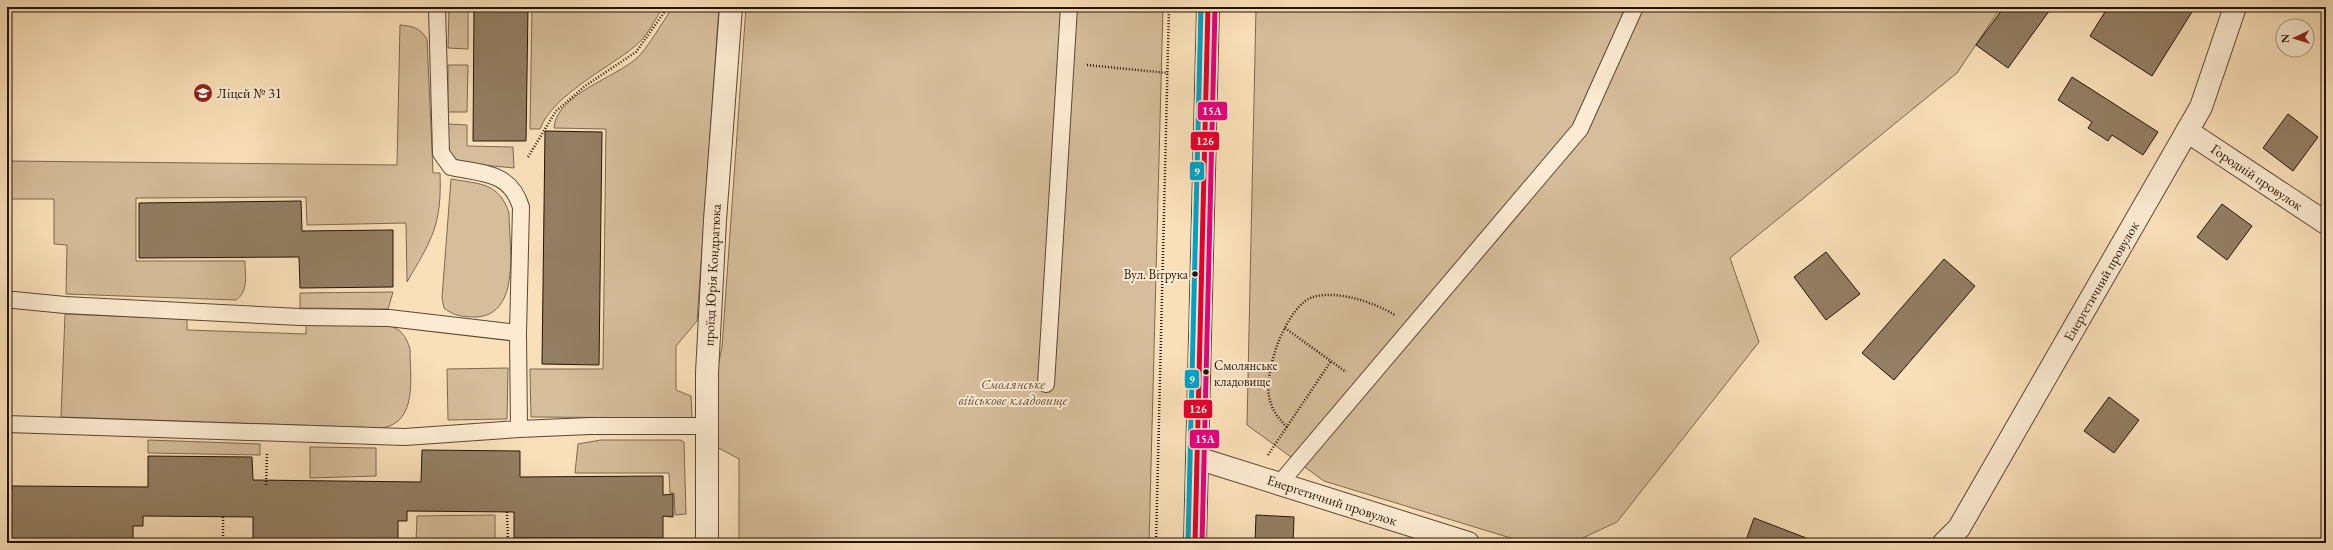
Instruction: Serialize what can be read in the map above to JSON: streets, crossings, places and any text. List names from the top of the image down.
{
  "streets": {
    "street": ["Городній провулок", "проїзд Юрія Кондратюка", "Енергетичний провулок"]
  },
  "crossings": [
    ["Городній провулок", "Енергетичний провулок"]
  ],
  "parks": ["Смолянське військове кладовище"],
  "places": {
    "school or university": ["Ліцей № 31"],
    "other": ["Вул. Вітрука", "Смолянське кладовище"]
  },
  "lines": ["transit line 126", "transit line 15A", "transit line 9"],
  "north": "left"
}
